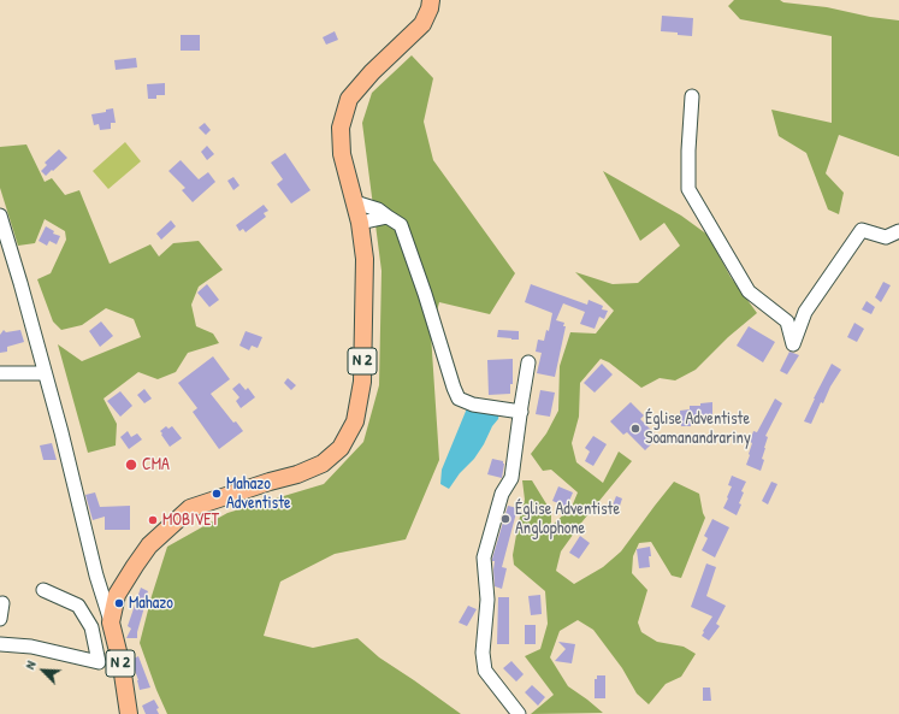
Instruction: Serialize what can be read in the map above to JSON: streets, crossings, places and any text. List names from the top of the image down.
{
  "streets": {
    "main road": ["N 2"]
  },
  "places": [
    "Église Adventiste Soamanandrariny",
    "CMA",
    "Mahazo Adventiste",
    "Église Adventiste Anglophone",
    "MOBIVET",
    "Mahazo"
  ],
  "north": "top left"
}
